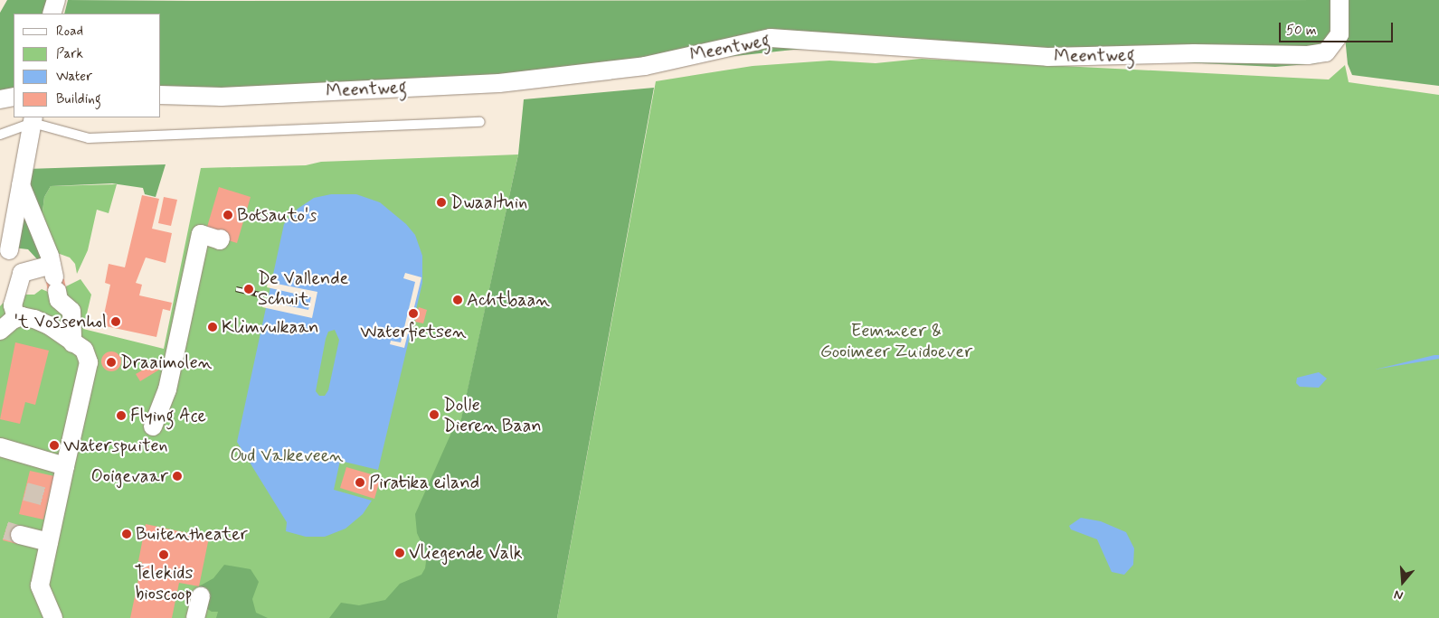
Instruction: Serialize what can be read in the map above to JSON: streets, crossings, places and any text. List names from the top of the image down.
{
  "streets": {
    "street": ["Meentweg"]
  },
  "parks": ["Eemmeer & Gooimeer Zuidoever", "Oud Valkeveen"],
  "places": [
    "Dwaaltuin",
    "Botsauto's",
    "De Vallende Schuit",
    "Achtbaan",
    "Waterfietsen",
    "'t Vossenhol",
    "Klimvulkaan",
    "Draaimolen",
    "Dolle Dieren Baan",
    "Flying Ace",
    "Waterspuiten",
    "Ooigevaar",
    "Piratika eiland",
    "Buitentheater",
    "Vliegende Valk",
    "Telekids bioscoop"
  ],
  "legend": [
    "Road",
    "Park",
    "Water",
    "Building"
  ],
  "scale_bar": "50 m",
  "north": "bottom"
}
